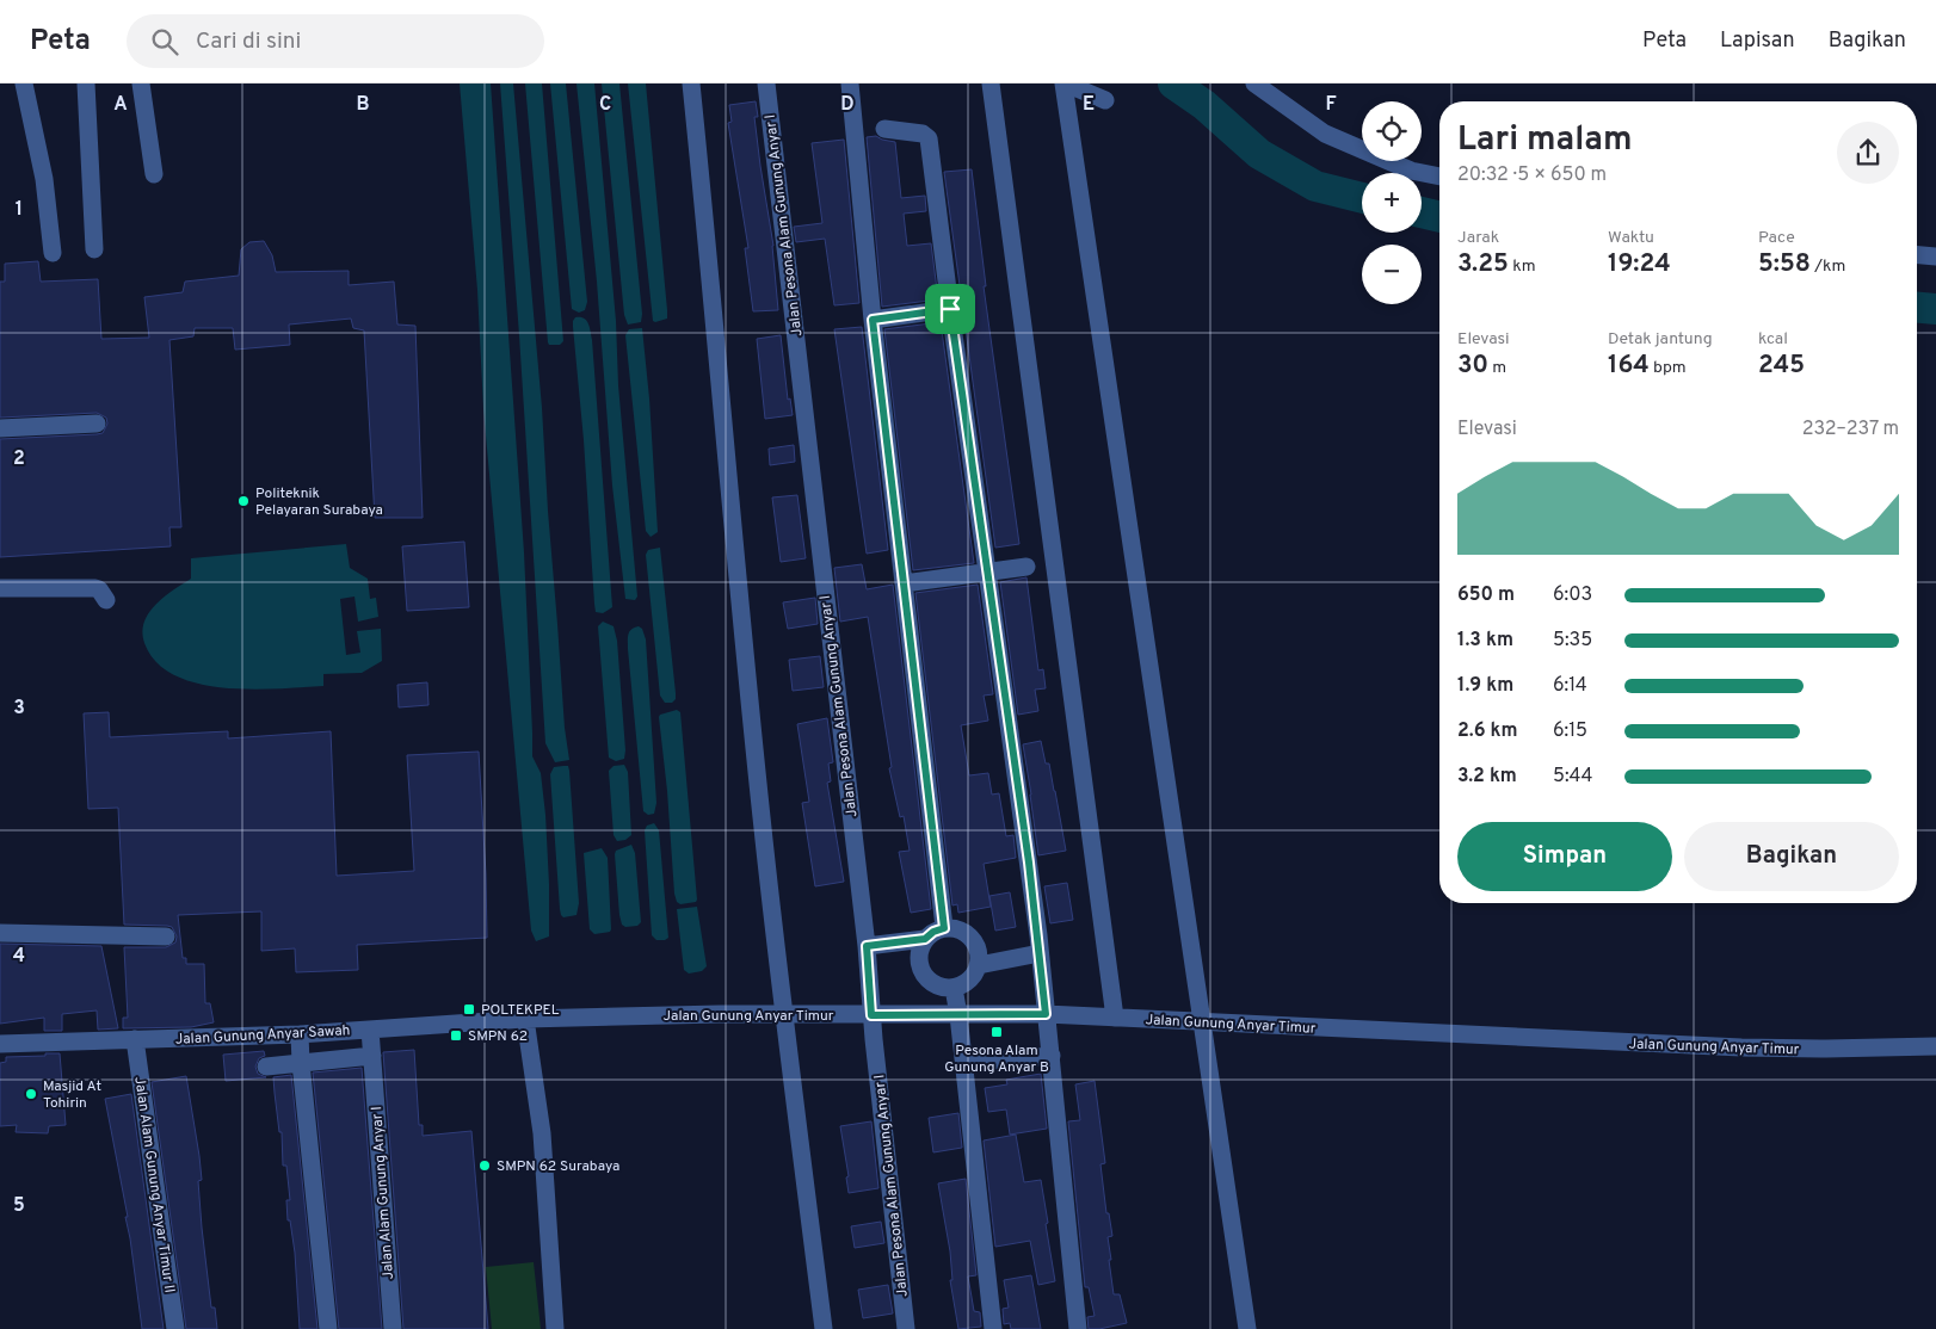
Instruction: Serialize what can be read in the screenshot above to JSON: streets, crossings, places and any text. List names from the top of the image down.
{
  "streets": {
    "street": [
      "Jalan Pesona Alam Gunung Anyar I",
      "Jalan Gunung Anyar Timur",
      "Jalan Gunung Anyar Sawah",
      "Jalan Alam Gunung Anyar Timur II",
      "Jalan Alam Gunung Anyar I"
    ]
  },
  "crossings": [
    ["Jalan Pesona Alam Gunung Anyar I", "Jalan Gunung Anyar Timur"],
    ["Jalan Gunung Anyar Timur", "Jalan Gunung Anyar Sawah"],
    ["Jalan Gunung Anyar Sawah", "Jalan Alam Gunung Anyar Timur II"],
    ["Jalan Gunung Anyar Sawah", "Jalan Alam Gunung Anyar I"]
  ],
  "places": {
    "other": ["Politeknik Pelayaran Surabaya", "Masjid At Tohirin", "SMPN 62 Surabaya"],
    "transit": ["POLTEKPEL", "Pesona Alam Gunung Anyar B", "SMPN 62"]
  },
  "page": {
    "header": "Peta",
    "search": "Cari di sini",
    "nav": ["Peta", "Lapisan", "Bagikan"],
    "map_buttons": ["+", "−"],
    "heading": ["Lari malam", "20:32 · 5 × 650 m"],
    "stats": [
      ["Jarak", "3.25 km"],
      ["Waktu", "19:24"],
      ["Pace", "5:58 /km"],
      ["Elevasi", "30 m"],
      ["Detak jantung", "164 bpm"],
      ["kcal", "245"]
    ],
    "chart": ["Elevasi", "232–237 m"],
    "list": [
      {
        "name": "650 m",
        "note": "6:03"
      },
      {
        "name": "1.3 km",
        "note": "5:35"
      },
      {
        "name": "1.9 km",
        "note": "6:14"
      },
      {
        "name": "2.6 km",
        "note": "6:15"
      },
      {
        "name": "3.2 km",
        "note": "5:44"
      }
    ],
    "buttons": ["Simpan", "Bagikan"]
  },
  "grid": {
    "columns": [
      "A",
      "B",
      "C",
      "D",
      "E",
      "F"
    ],
    "rows": [
      "1",
      "2",
      "3",
      "4",
      "5"
    ]
  }
}
